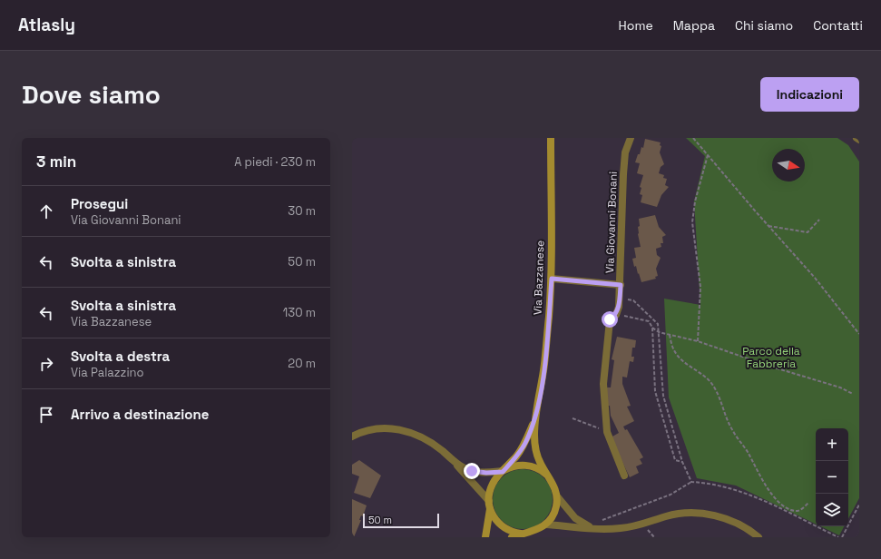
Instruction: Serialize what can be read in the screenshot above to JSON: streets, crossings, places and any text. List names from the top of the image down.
{
  "streets": {
    "main road": ["Via Bazzanese"],
    "street": ["Via Giovanni Bonani"]
  },
  "parks": ["Parco della Fabbreria"],
  "scale_bar": "50 m",
  "north": "right",
  "page": {
    "header": "Atlasly",
    "nav": [
      "Home",
      "Mappa",
      "Chi siamo",
      "Contatti"
    ],
    "buttons": "Indicazioni",
    "title": "Dove siamo",
    "heading": ["3 min", "A piedi · 230 m"],
    "list": [
      ["Prosegui", "Via Giovanni Bonani", "30 m"],
      ["Svolta a sinistra", "50 m"],
      ["Svolta a sinistra", "Via Bazzanese", "130 m"],
      ["Svolta a destra", "Via Palazzino", "20 m"],
      "Arrivo a destinazione"
    ],
    "map_buttons": ["+", "−"],
    "scale": "50 m"
  }
}
